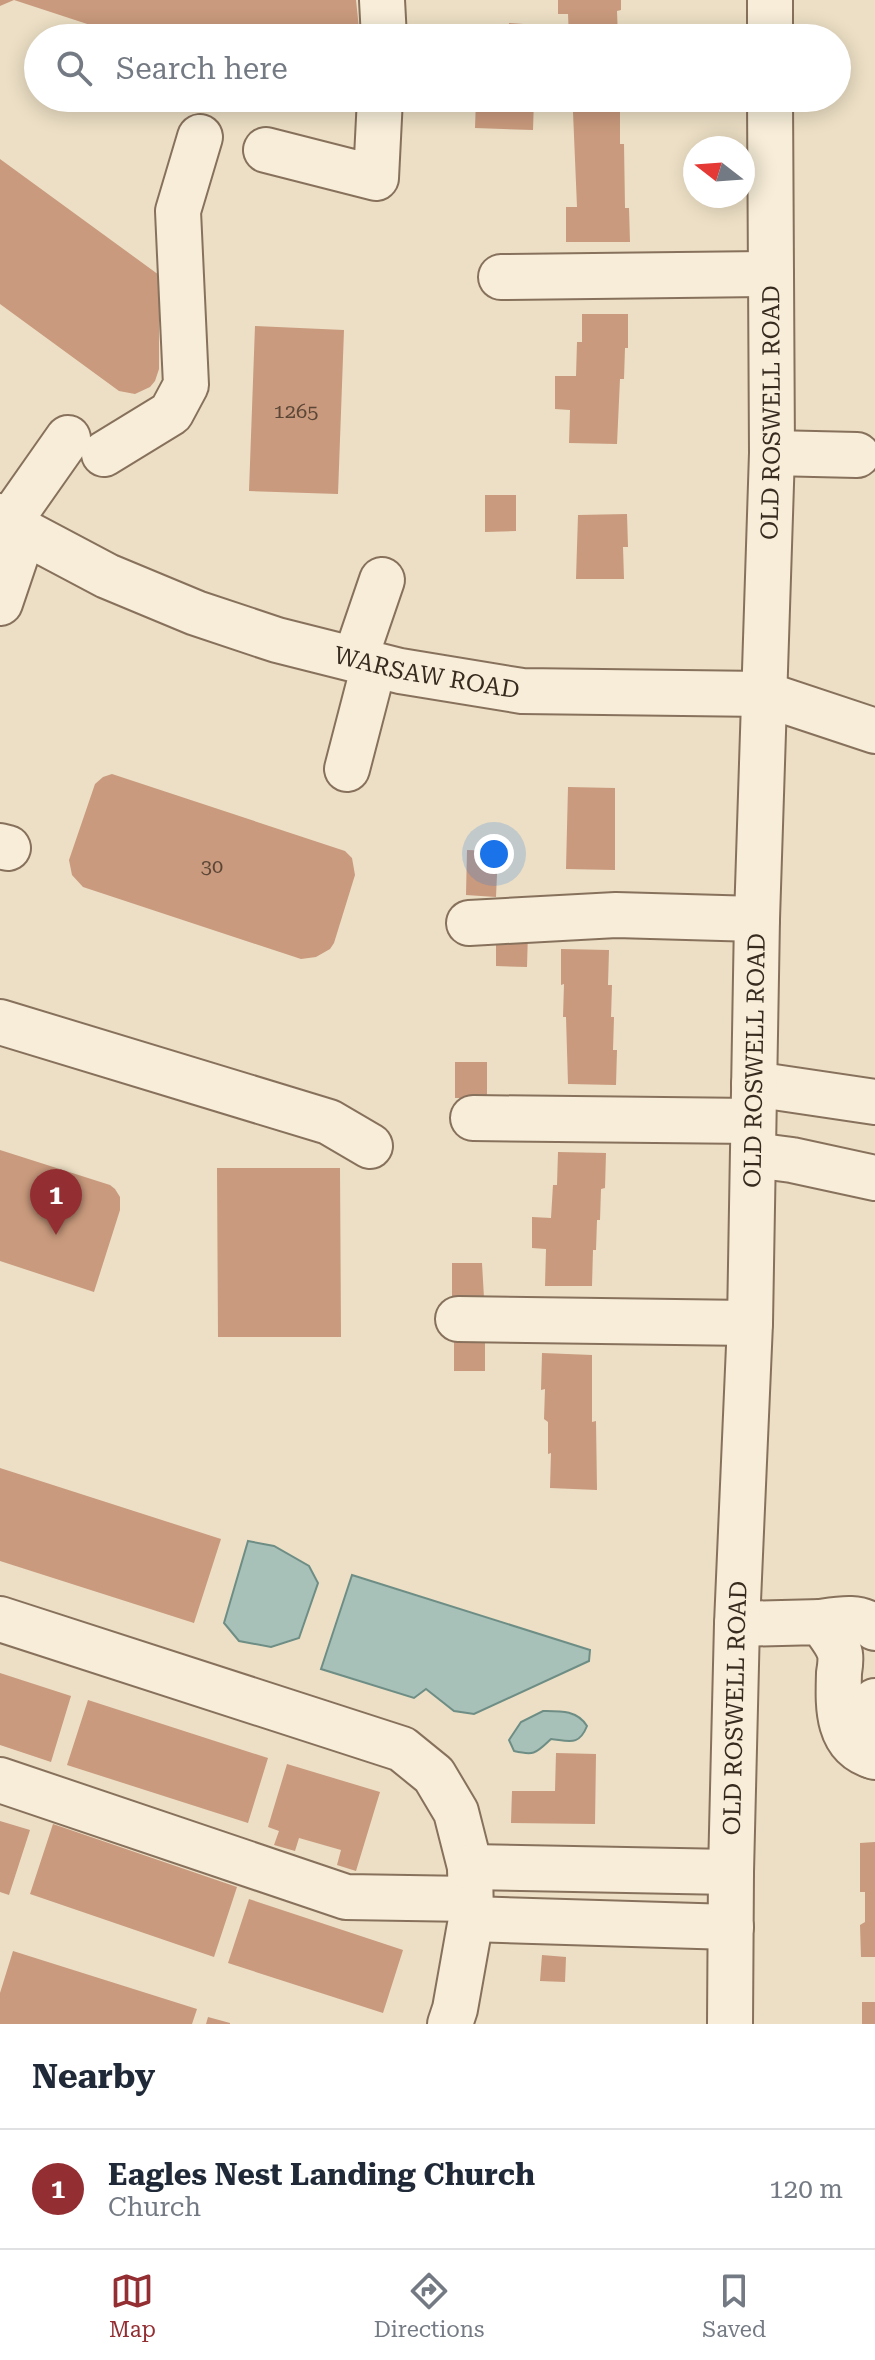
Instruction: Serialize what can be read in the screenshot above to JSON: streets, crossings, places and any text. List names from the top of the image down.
{
  "streets": {
    "street": ["OLD ROSWELL ROAD", "WARSAW ROAD"]
  },
  "crossings": [
    ["OLD ROSWELL ROAD", "WARSAW ROAD"]
  ],
  "house_numbers": ["1265", "30"],
  "north": "left",
  "page": {
    "search": "Search here",
    "pins": "1",
    "heading": "Nearby",
    "list": [
      {
        "mark": "1",
        "name": "Eagles Nest Landing Church",
        "note": "Church",
        "value": "120 m"
      }
    ],
    "nav": ["Map", "Directions", "Saved"]
  }
}
